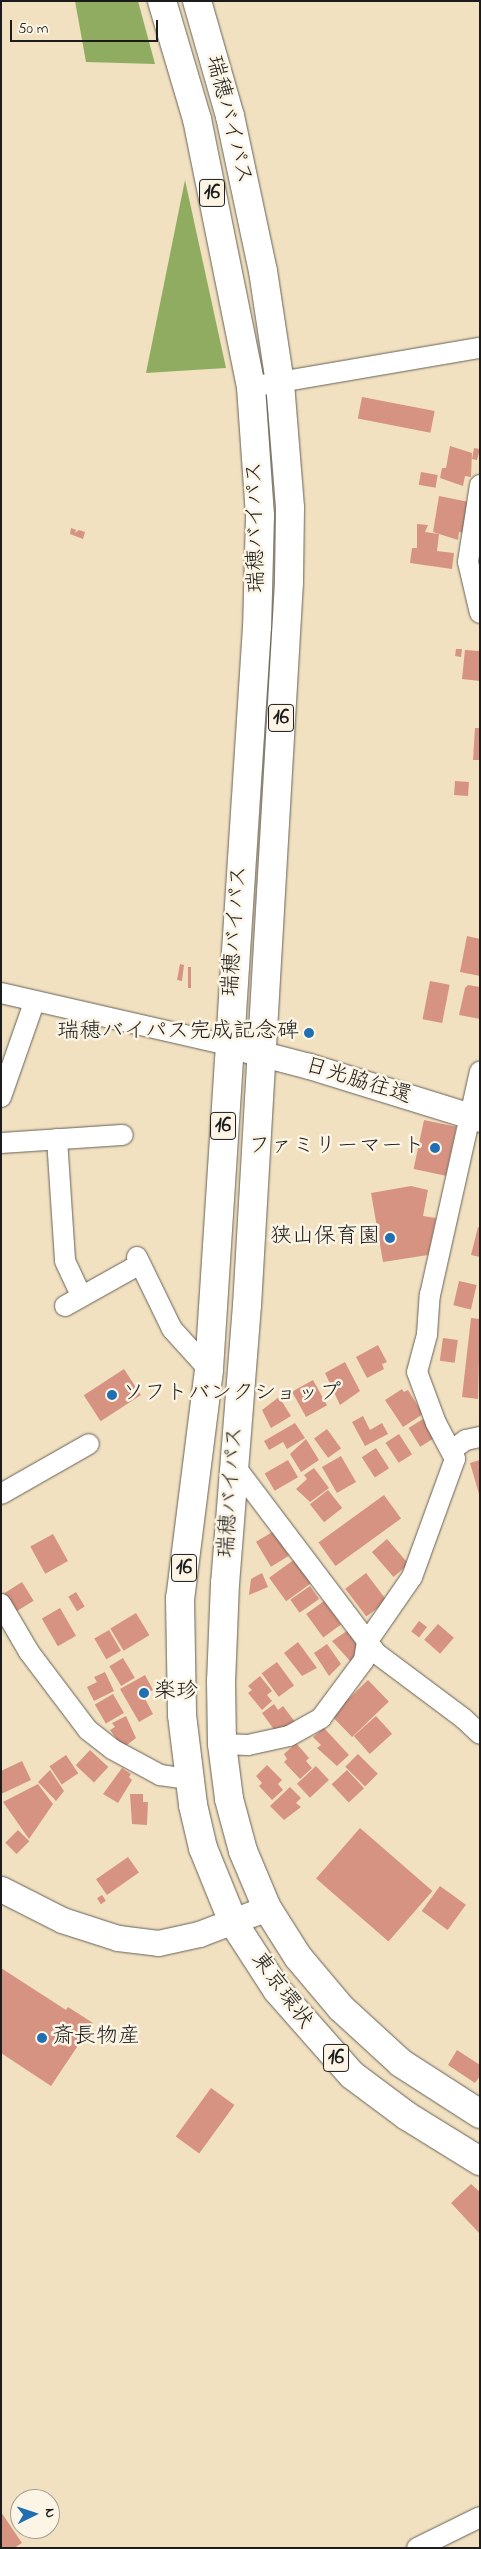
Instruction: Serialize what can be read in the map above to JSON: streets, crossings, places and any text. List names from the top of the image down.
{
  "streets": {
    "highway": ["瑞穂バイパス", "16", "東京環状"],
    "main road": ["日光脇往還"]
  },
  "crossings": [
    ["瑞穂バイパス", "日光脇往還"],
    ["瑞穂バイパス", "東京環状"]
  ],
  "places": [
    "瑞穂バイパス完成記念碑",
    "ファミリーマート",
    "狭山保育園",
    "ソフトバンクショップ",
    "楽珍",
    "斎長物産"
  ],
  "scale_bar": "50 m",
  "north": "right"
}
